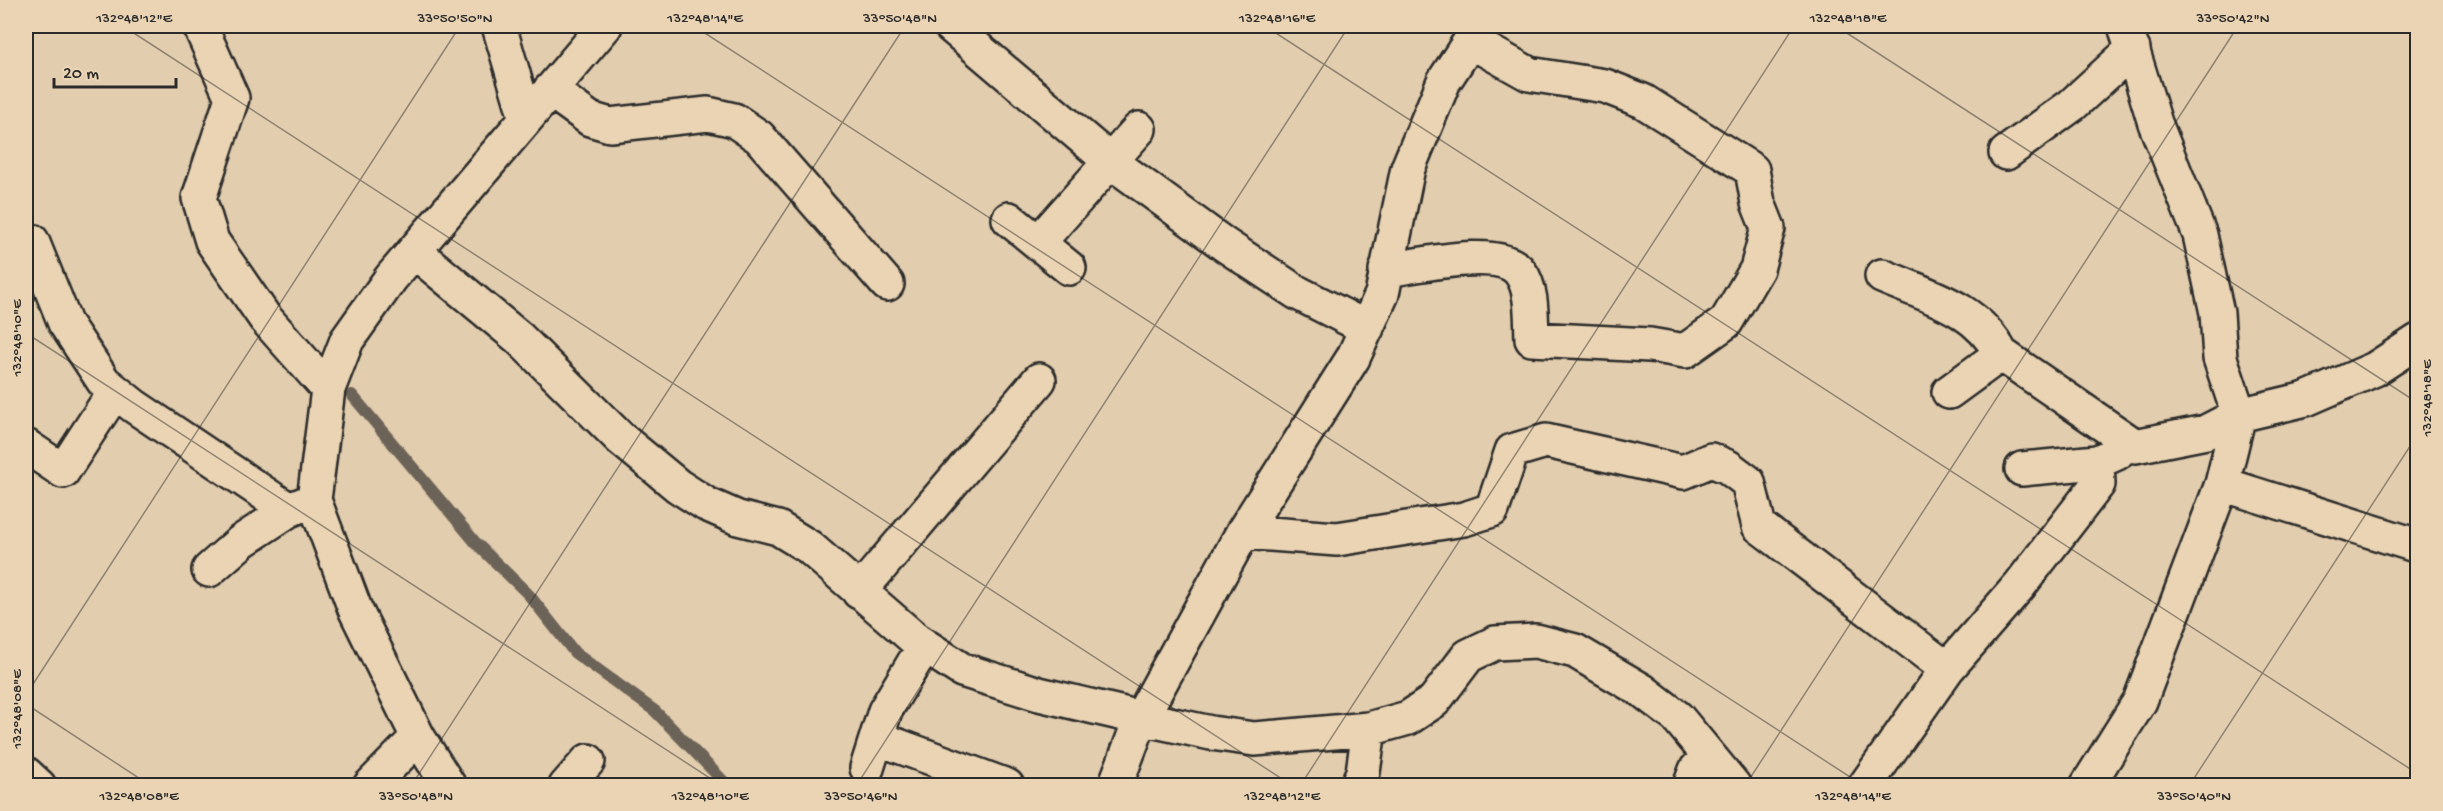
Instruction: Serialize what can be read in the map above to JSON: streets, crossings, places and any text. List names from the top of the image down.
{
  "scale_bar": "20 m",
  "coordinates": [
    "132°48'12\"E",
    "33°50'50\"N",
    "132°48'14\"E",
    "33°50'48\"N",
    "132°48'16\"E",
    "132°48'18\"E",
    "33°50'42\"N",
    "132°48'10\"E",
    "132°48'08\"E",
    "33°50'46\"N",
    "33°50'40\"N"
  ]
}
